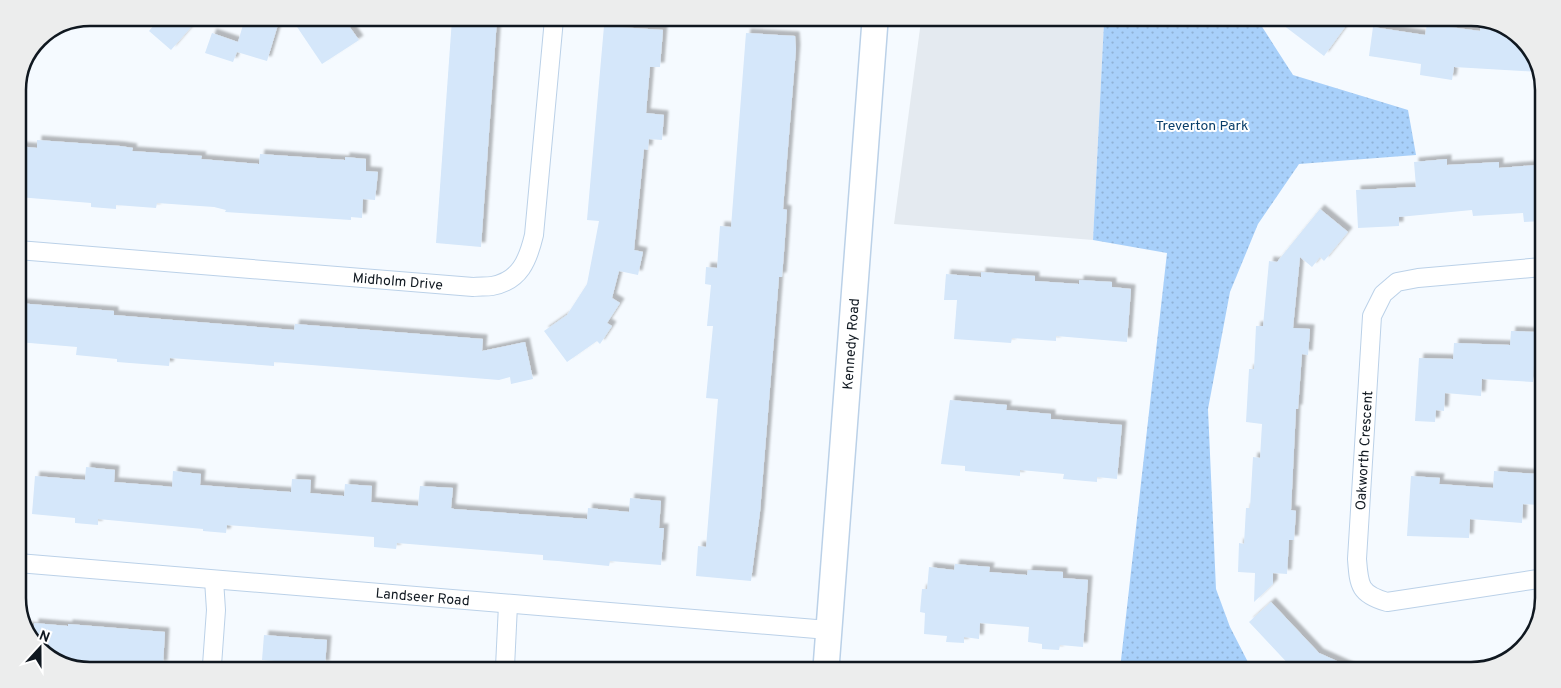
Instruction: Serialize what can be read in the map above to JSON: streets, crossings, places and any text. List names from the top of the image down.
{
  "streets": {
    "main road": ["Kennedy Road"],
    "street": ["Midholm Drive", "Oakworth Crescent", "Landseer Road"]
  },
  "crossings": [
    ["Kennedy Road", "Landseer Road"]
  ],
  "parks": ["Treverton Park"],
  "north": "top"
}
